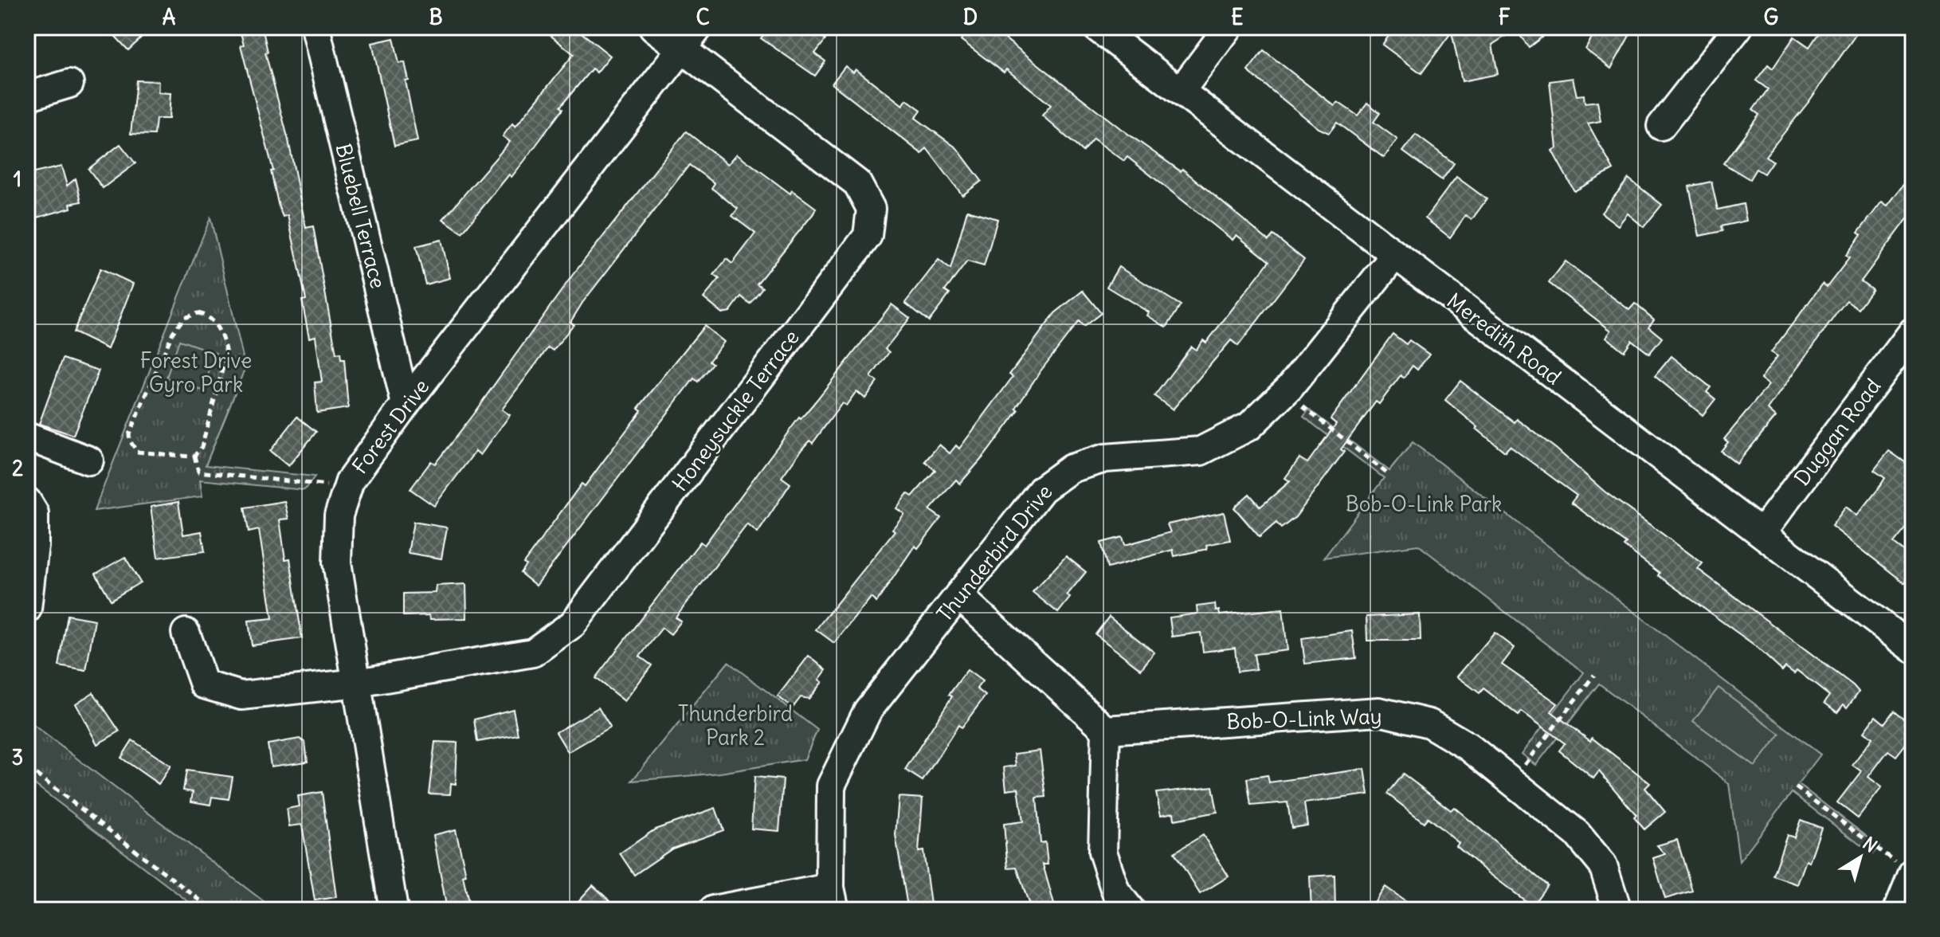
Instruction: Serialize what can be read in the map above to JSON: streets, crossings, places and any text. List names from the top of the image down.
{
  "streets": {
    "street": [
      "Bluebell Terrace",
      "Meredith Road",
      "Honeysuckle Terrace",
      "Forest Drive",
      "Duggan Road",
      "Thunderbird Drive",
      "Bob-O-Link Way"
    ]
  },
  "crossings": [
    ["Bluebell Terrace", "Forest Drive"],
    ["Meredith Road", "Duggan Road"],
    ["Meredith Road", "Thunderbird Drive"],
    ["Honeysuckle Terrace", "Forest Drive"]
  ],
  "parks": ["Forest Drive Gyro Park", "Bob-O-Link Park", "Thunderbird Park 2"],
  "north": "top right",
  "grid": {
    "columns": [
      "A",
      "B",
      "C",
      "D",
      "E",
      "F",
      "G"
    ],
    "rows": ["1", "2", "3"]
  }
}
